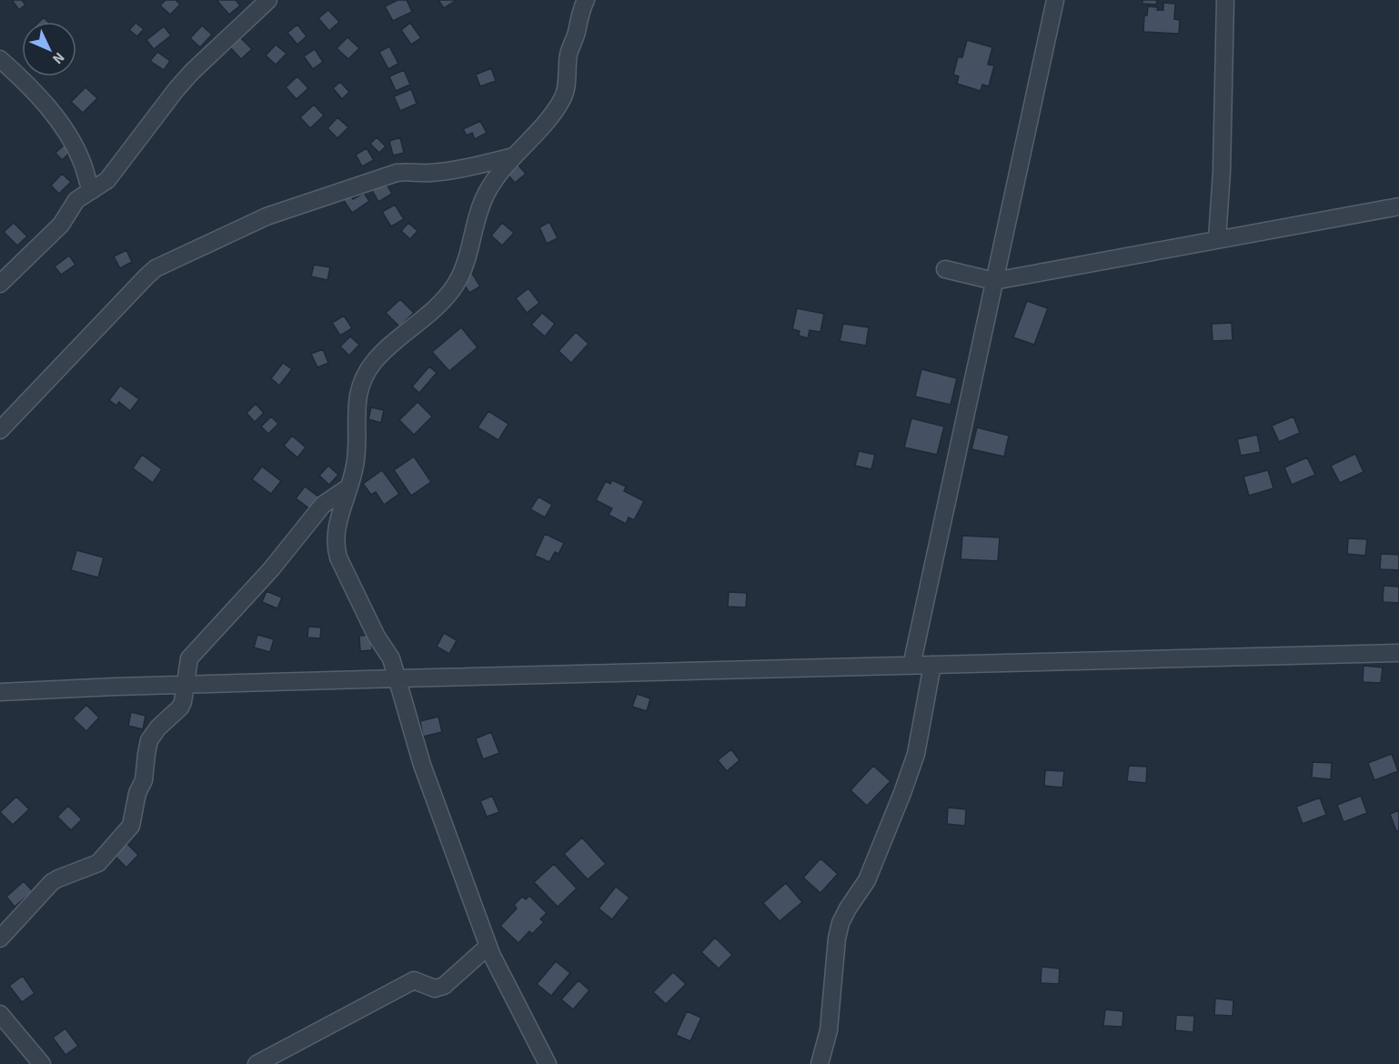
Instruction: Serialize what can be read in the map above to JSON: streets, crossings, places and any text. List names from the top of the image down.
{
  "north": "bottom right"
}
